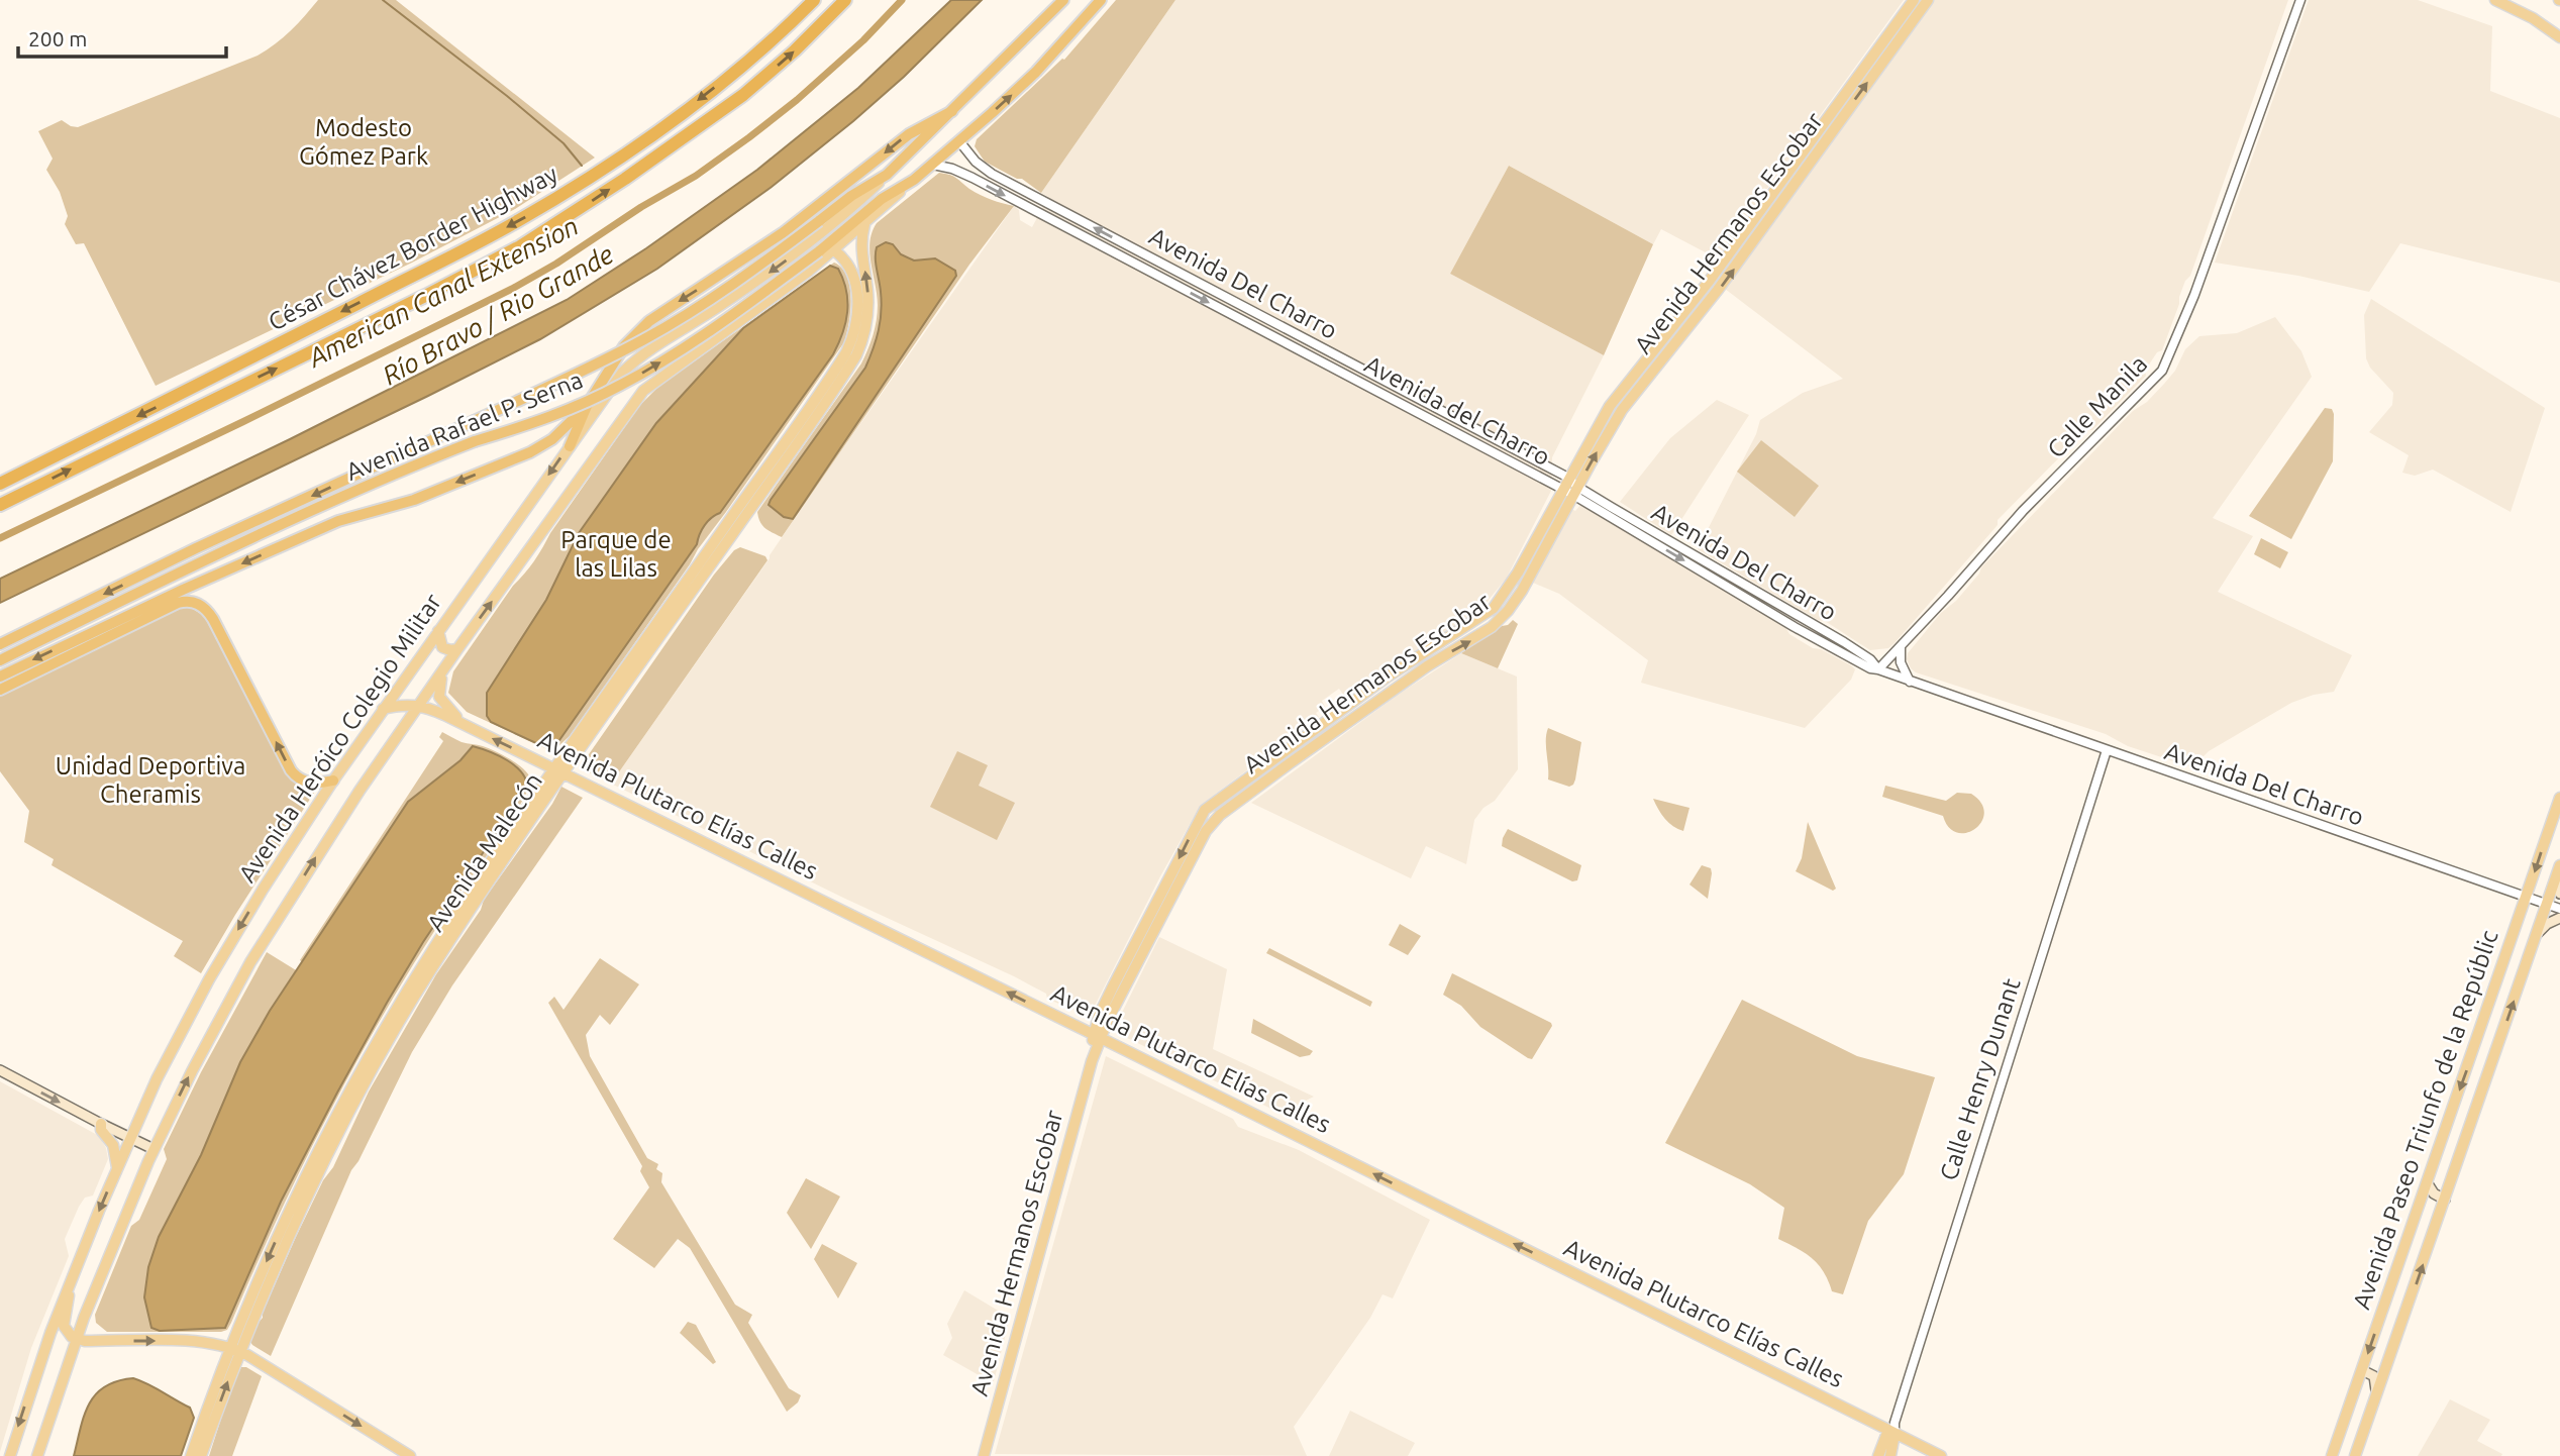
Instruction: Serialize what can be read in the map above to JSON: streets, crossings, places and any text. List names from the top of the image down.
{
  "streets": {
    "highway": ["César Chávez Border Highway", "Avenida Rafael P. Serna"],
    "main road": [
      "Avenida Hermanos Escobar",
      "Avenida Heróico Colegio Militar",
      "Avenida Plutarco Elías Calles",
      "Avenida Malecón",
      "Calle Henry Dunant",
      "Avenida Paseo Triunfo de la Repúblic"
    ],
    "street": ["Avenida Del Charro", "Calle Manila", "Avenida del Charro"]
  },
  "crossings": [
    ["Avenida Hermanos Escobar", "Avenida Del Charro"],
    ["Avenida Hermanos Escobar", "Avenida del Charro"],
    ["Avenida Hermanos Escobar", "Avenida Plutarco Elías Calles"],
    ["Avenida Del Charro", "Calle Manila"],
    ["Avenida Del Charro", "Avenida del Charro"],
    ["Avenida Del Charro", "Avenida Rafael P. Serna"],
    ["Avenida Del Charro", "Calle Henry Dunant"],
    ["Avenida Del Charro", "Avenida Paseo Triunfo de la Repúblic"],
    ["Calle Manila", "Avenida del Charro"],
    ["Avenida del Charro", "Avenida Rafael P. Serna"],
    ["Avenida Rafael P. Serna", "Avenida Heróico Colegio Militar"],
    ["Avenida Heróico Colegio Militar", "Avenida Plutarco Elías Calles"],
    ["Avenida Heróico Colegio Militar", "Avenida Malecón"],
    ["Avenida Plutarco Elías Calles", "Avenida Malecón"],
    ["Avenida Plutarco Elías Calles", "Calle Henry Dunant"]
  ],
  "one_way": ["Avenida Del Charro", "Avenida del Charro", "Avenida Plutarco Elías Calles"],
  "water": ["American Canal Extension", "Río Bravo / Rio Grande"],
  "parks": ["Modesto Gómez Park", "Parque de las Lilas", "Unidad Deportiva Cheramis"],
  "scale_bar": "200 m"
}
